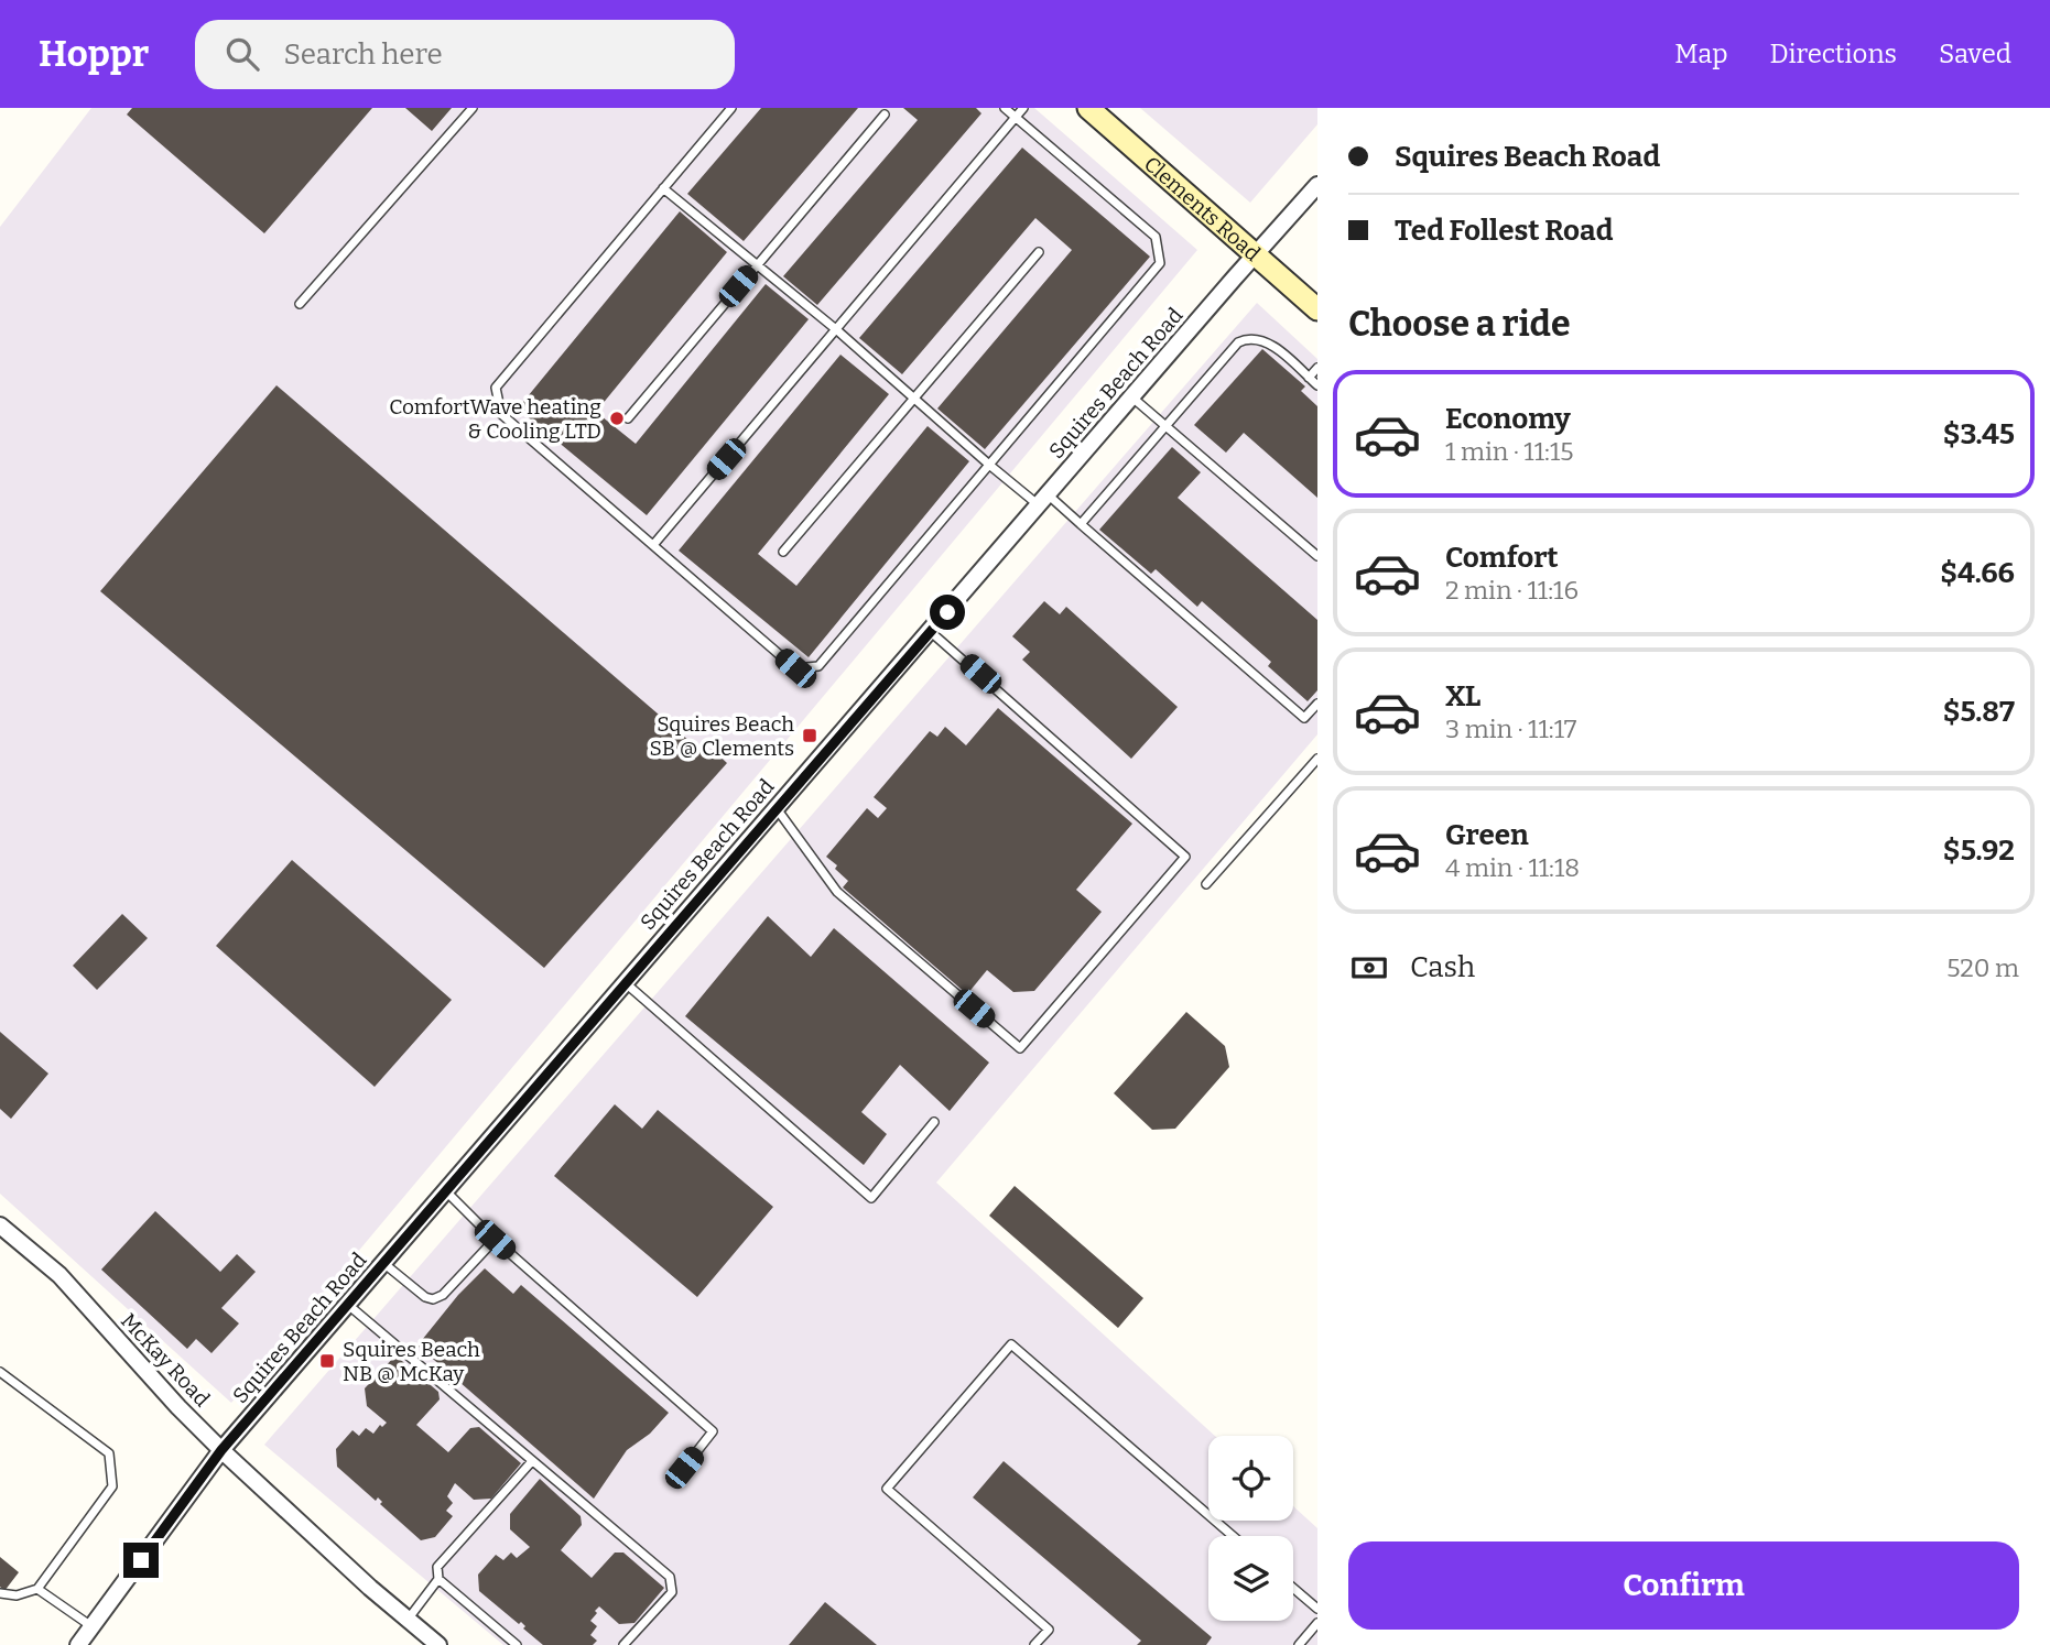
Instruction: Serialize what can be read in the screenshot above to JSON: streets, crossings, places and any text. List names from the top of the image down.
{
  "streets": {
    "street": ["Clements Road", "Squires Beach Road", "McKay Road"]
  },
  "crossings": [
    ["Clements Road", "Squires Beach Road"],
    ["Squires Beach Road", "McKay Road"]
  ],
  "places": {
    "other": ["ComfortWave heating & Cooling LTD"],
    "transit": ["Squires Beach SB @ Clements", "Squires Beach NB @ McKay"]
  },
  "page": {
    "header": "Hoppr",
    "search": "Search here",
    "nav": ["Map", "Directions", "Saved"],
    "banner": ["Squires Beach Road", "Ted Follest Road"],
    "heading": "Choose a ride",
    "list": [
      {
        "name": "Economy",
        "note": "1 min · 11:15",
        "value": "$3.45"
      },
      {
        "name": "Comfort",
        "note": "2 min · 11:16",
        "value": "$4.66"
      },
      {
        "name": "XL",
        "note": "3 min · 11:17",
        "value": "$5.87"
      },
      {
        "name": "Green",
        "note": "4 min · 11:18",
        "value": "$5.92"
      }
    ],
    "pay": ["Cash", "520 m"],
    "buttons": "Confirm"
  }
}
